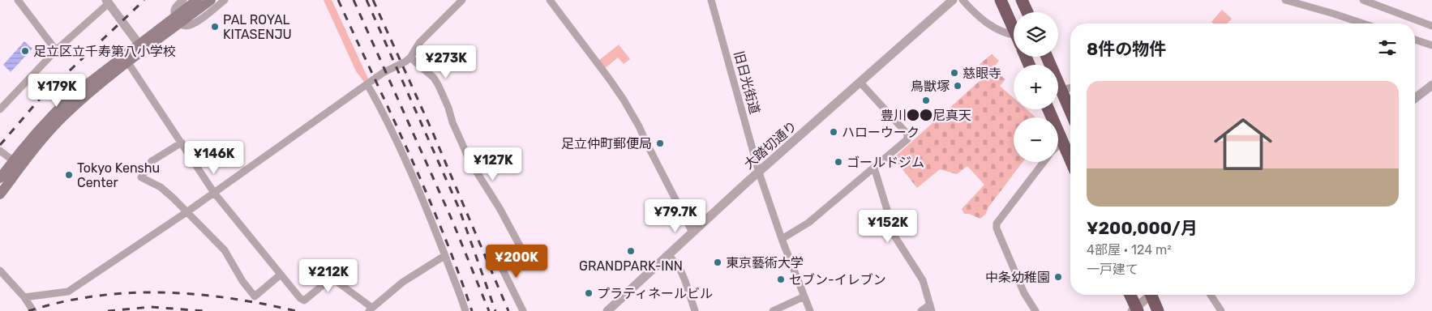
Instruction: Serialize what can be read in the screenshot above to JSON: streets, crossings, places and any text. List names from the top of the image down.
{
  "streets": {
    "street": ["旧日光街道", "大踏切通り"]
  },
  "crossings": [
    ["旧日光街道", "大踏切通り"]
  ],
  "places": [
    "PAL ROYAL KITASENJU",
    "足立区立千寿第八小学校",
    "慈眼寺",
    "鳥獣塚",
    "豊川●●尼真天",
    "ハローウーク",
    "足立仲町郵便局",
    "ゴールドジム",
    "Tokyo Kenshu Center",
    "GRANDPARK-INN",
    "東京藝術大学",
    "中条幼稚園",
    "セブン-イレブン",
    "プラティネールビル"
  ],
  "page": {
    "map_buttons": ["+", "−"],
    "heading": "8件の物件",
    "price": [
      "¥273K",
      "¥179K",
      "¥146K",
      "¥127K",
      "¥79.7K",
      "¥152K",
      "¥200K",
      "¥212K"
    ],
    "list": [
      {
        "name": "¥200,000/月",
        "note": "4部屋 · 124 m² · 一戸建て"
      }
    ]
  }
}
